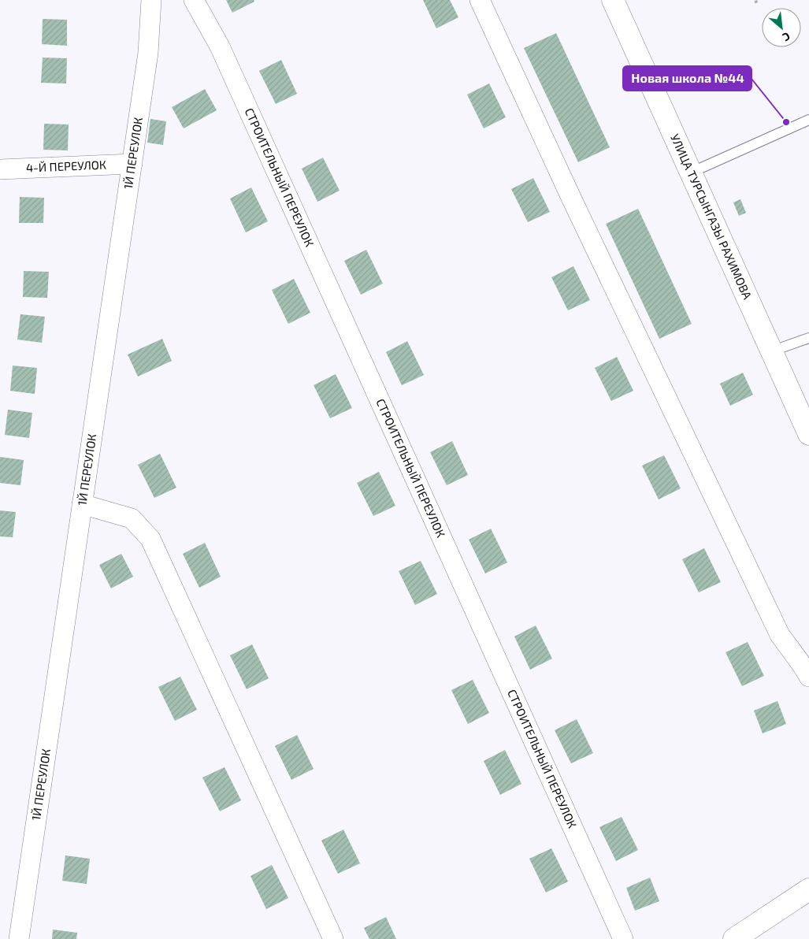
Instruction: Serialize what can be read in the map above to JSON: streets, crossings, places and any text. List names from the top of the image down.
{
  "streets": {
    "street": [
      "1Й ПЕРЕУЛОК",
      "4-Й ПЕРЕУЛОК",
      "СТРОИТЕЛЬНЫЙ ПЕРЕУЛОК",
      "УЛИЦА ТУРСЫНГАЗЫ РАХИМОВА"
    ]
  },
  "crossings": [
    ["1Й ПЕРЕУЛОК", "4-Й ПЕРЕУЛОК"]
  ],
  "places": ["Новая школа №44"],
  "north": "bottom right"
}
